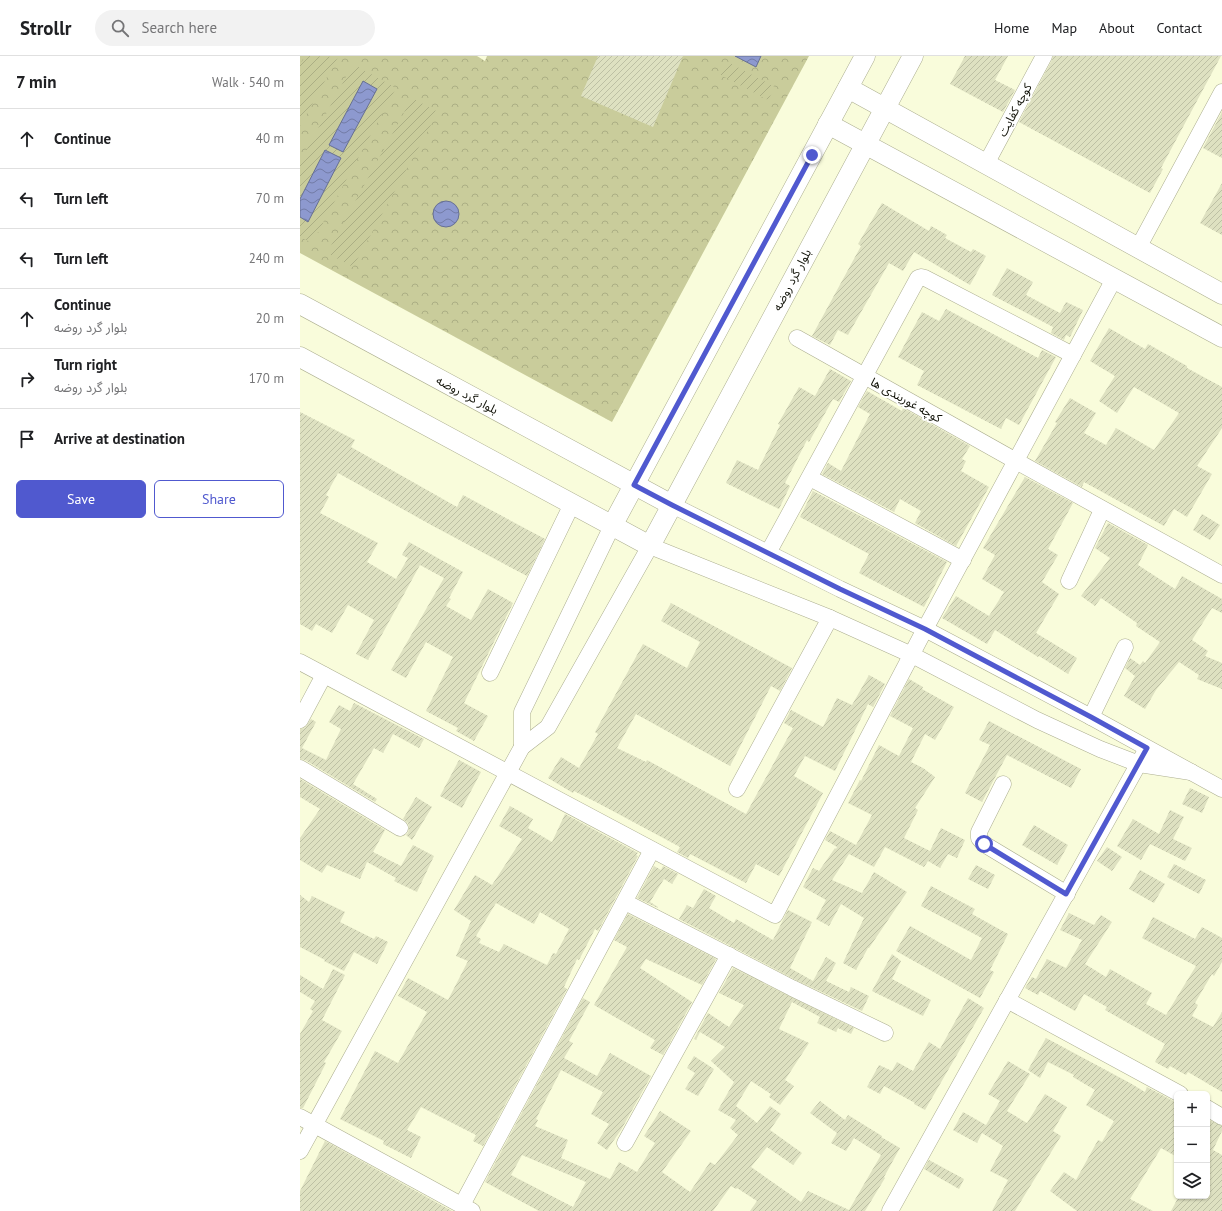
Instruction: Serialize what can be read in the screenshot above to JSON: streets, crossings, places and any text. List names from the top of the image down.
{
  "streets": {
    "main road": ["بلوار گرد روضه"],
    "street": ["کوچه کفایت", "کوچه غوربندی ها"]
  },
  "page": {
    "header": "Strollr",
    "search": "Search here",
    "nav": [
      "Home",
      "Map",
      "About",
      "Contact"
    ],
    "heading": ["7 min", "Walk · 540 m"],
    "list": [
      ["Continue", "40 m"],
      ["Turn left", "70 m"],
      ["Turn left", "240 m"],
      ["Continue", "بلوار گرد روضه", "20 m"],
      ["Turn right", "بلوار گرد روضه", "170 m"],
      "Arrive at destination"
    ],
    "buttons": ["Save", "Share"],
    "map_buttons": ["+", "−"]
  }
}
